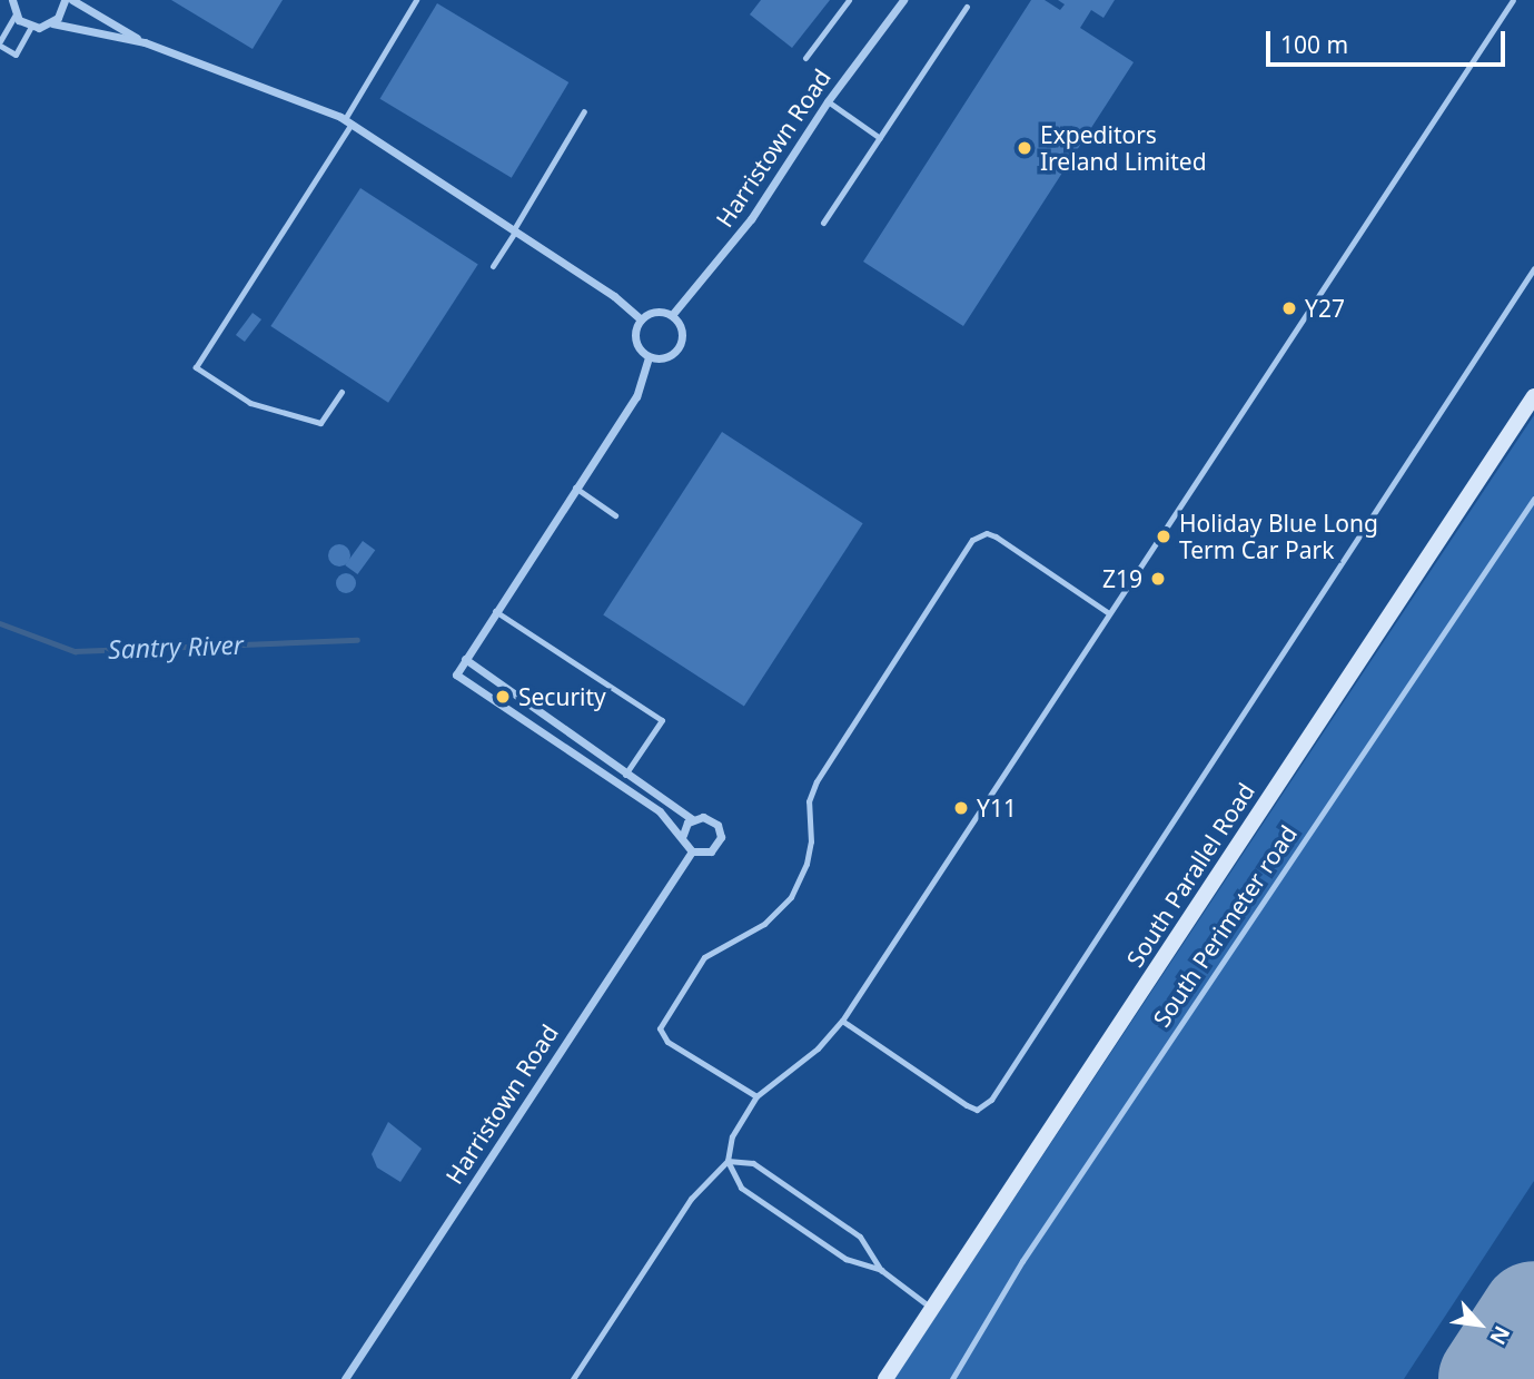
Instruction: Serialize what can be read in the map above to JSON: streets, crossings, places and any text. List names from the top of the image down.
{
  "streets": {
    "main road": ["South Parallel Road"],
    "street": ["Harristown Road"],
    "lane": ["South Perimeter road"]
  },
  "water": ["Santry River"],
  "places": [
    "Expeditors Ireland Limited",
    "Y27",
    "Holiday Blue Long Term Car Park",
    "Z19",
    "Security",
    "Y11"
  ],
  "scale_bar": "100 m",
  "north": "bottom right"
}
